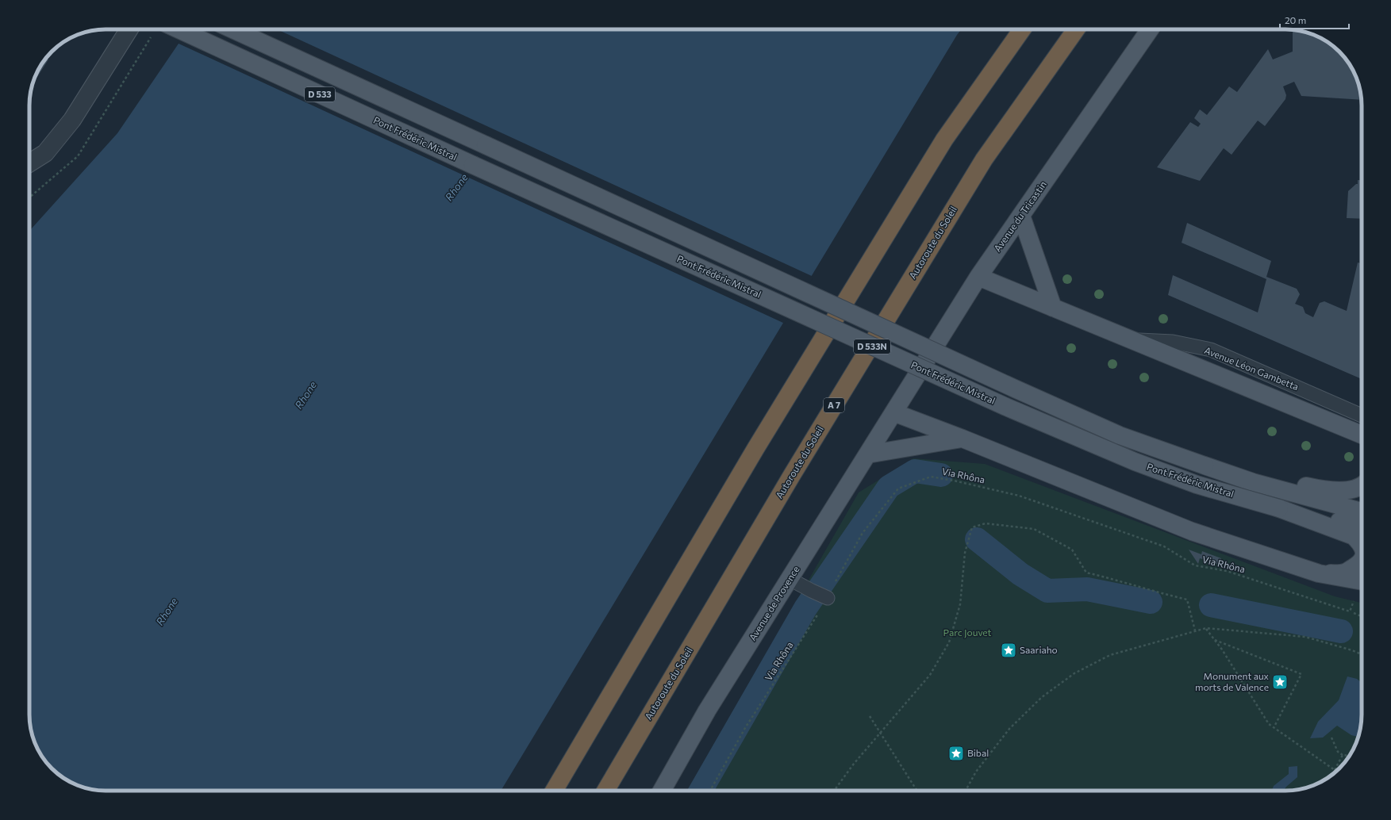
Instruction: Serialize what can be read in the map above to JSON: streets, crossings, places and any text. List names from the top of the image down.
{
  "streets": {
    "highway": ["Autoroute du Soleil", "A 7"],
    "main road": [
      "D 533",
      "Pont Frédéric Mistral",
      "Avenue du Tricastin",
      "D 533N",
      "Avenue de Provence"
    ],
    "lane": ["Avenue Léon Gambetta"],
    "path": ["Via Rhôna"]
  },
  "crossings": [
    ["Avenue du Tricastin", "Avenue de Provence"]
  ],
  "water": ["Rhone"],
  "parks": ["Parc Jouvet"],
  "places": {
    "place": ["Saariaho", "Monument aux morts de Valence", "Bibal"]
  },
  "scale_bar": "20 m"
}
